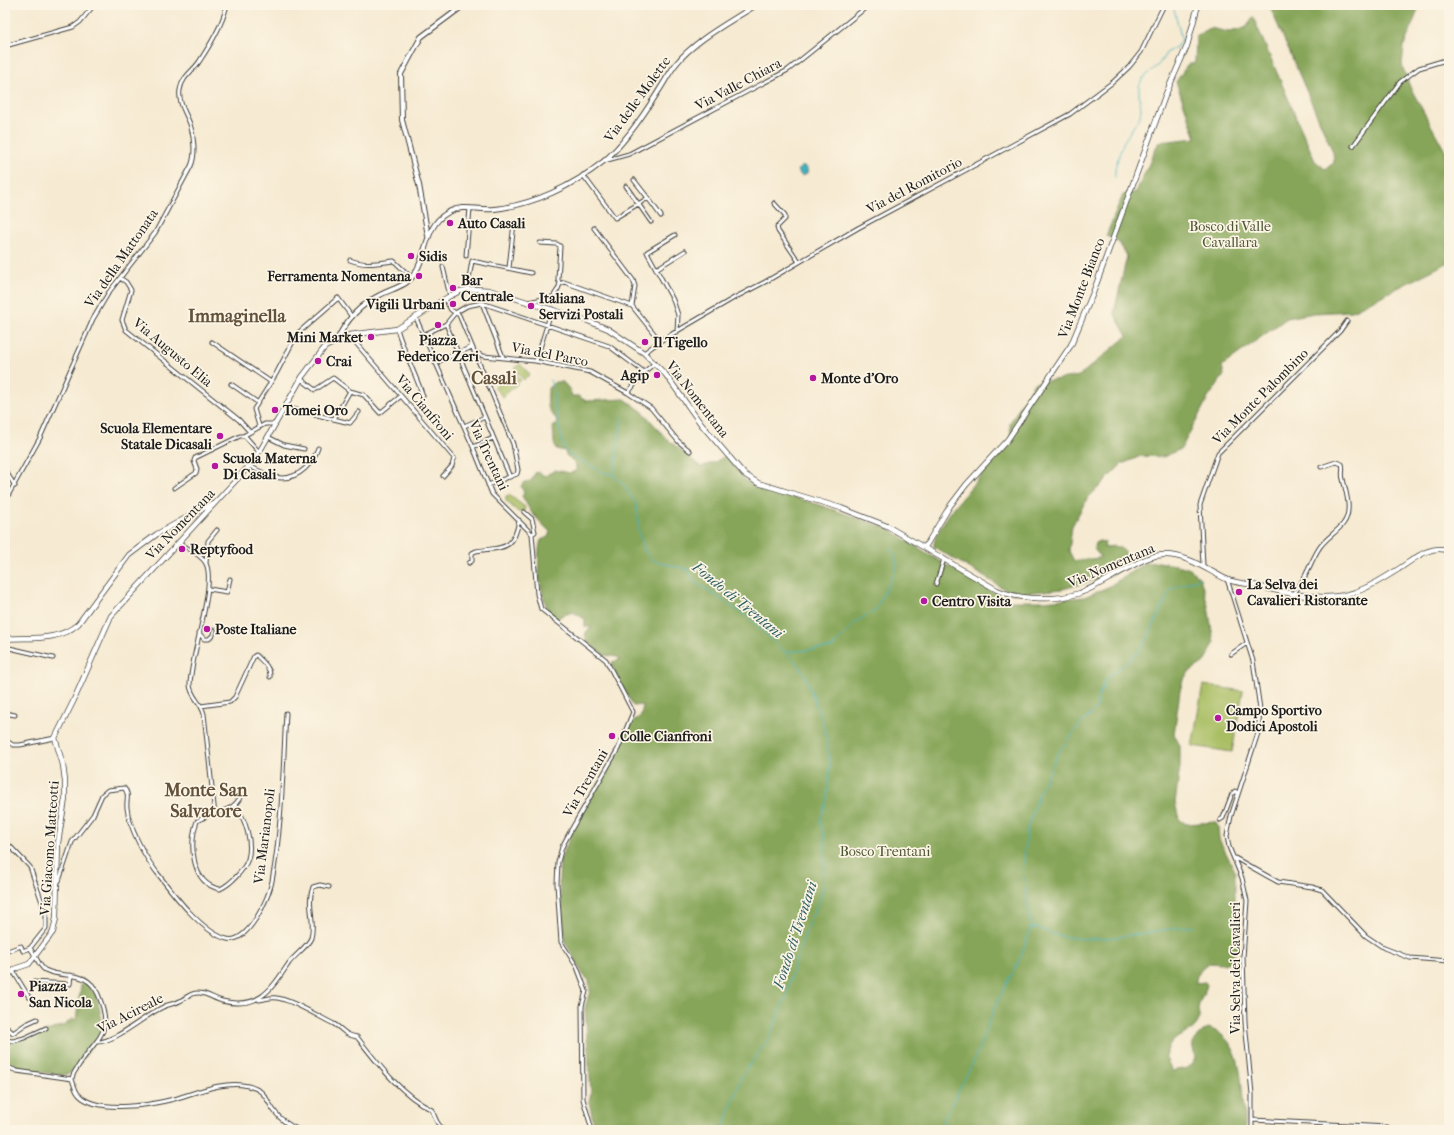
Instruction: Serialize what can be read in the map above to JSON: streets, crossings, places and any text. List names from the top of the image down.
{
  "streets": {
    "main road": ["Via Monte Bianco", "Via Nomentana", "Via Giacomo Matteotti"],
    "street": [
      "Via Valle Chiara",
      "Via delle Molette",
      "Via del Romitorio",
      "Via della Mattonata",
      "Via Augusto Elia",
      "Via del Parco",
      "Via Monte Palombino",
      "Via Cianfroni",
      "Via Trentani",
      "Via Marianopoli",
      "Via Selva dei Cavalieri",
      "Via Acireale"
    ]
  },
  "crossings": [
    ["Via Valle Chiara", "Via delle Molette"],
    ["Via del Romitorio", "Via Nomentana"],
    ["Via della Mattonata", "Via Augusto Elia"],
    ["Via Monte Bianco", "Via Nomentana"],
    ["Via Monte Palombino", "Via Nomentana"],
    ["Via Nomentana", "Via Cianfroni"],
    ["Via Nomentana", "Via Trentani"],
    ["Via Nomentana", "Via Giacomo Matteotti"],
    ["Via Nomentana", "Via Selva dei Cavalieri"],
    ["Via Marianopoli", "Via Giacomo Matteotti"]
  ],
  "districts": ["Immaginella", "Casali", "Monte San Salvatore"],
  "water": ["Fondo di Trentani"],
  "parks": ["Bosco di Valle Cavallara", "Bosco Trentani"],
  "places": [
    "Auto Casali",
    "Sidis",
    "Ferramenta Nomentana",
    "Bar Centrale",
    "Vigili Urbani",
    "Italiana Servizi Postali",
    "Piazza Federico Zeri",
    "Mini Market",
    "Il Tigello",
    "Crai",
    "Agip",
    "Monte d'Oro",
    "Tomei Oro",
    "Scuola Elementare Statale Dicasali",
    "Scuola Materna Di Casali",
    "Reptyfood",
    "La Selva dei Cavalieri Ristorante",
    "Centro Visita",
    "Poste Italiane",
    "Campo Sportivo Dodici Apostoli",
    "Colle Cianfroni",
    "Piazza San Nicola"
  ]
}
